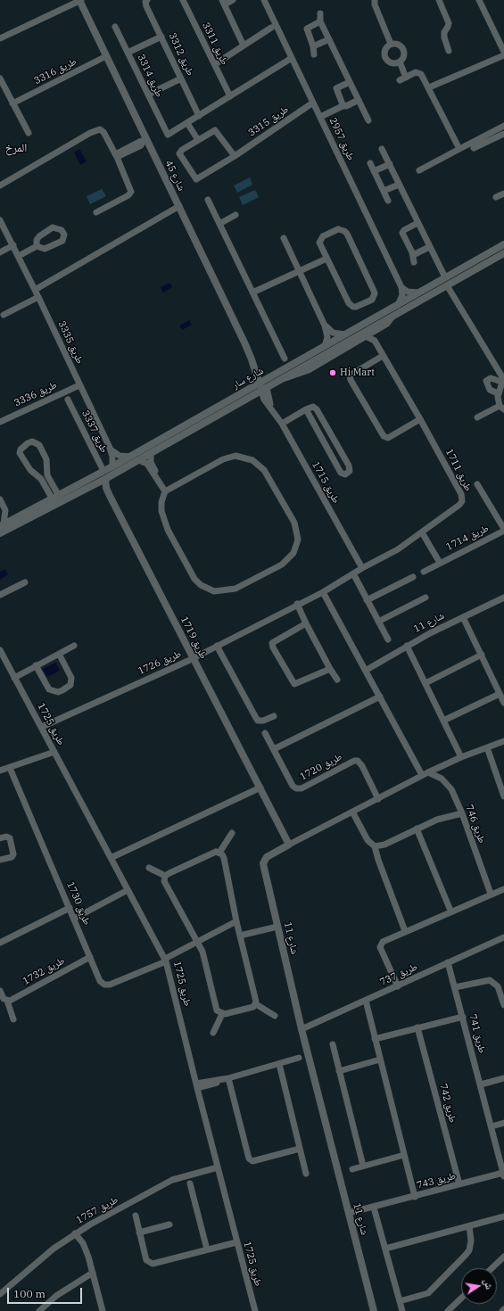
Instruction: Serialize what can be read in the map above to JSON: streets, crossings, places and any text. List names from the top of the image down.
{
  "streets": {
    "street": [
      "طريق 3311",
      "طريق 3312",
      "طريق 3316",
      "طريق 3314",
      "طريق 3315",
      "طريق 2957",
      "شارع 45",
      "طريق 3335",
      "شارع سار",
      "طريق 3336",
      "طريق 3337",
      "طريق 1711",
      "طريق 1715",
      "طريق 1714",
      "شارع 11",
      "طريق 1719",
      "طريق 1726",
      "طريق 1725",
      "طريق 1720",
      "طريق 746",
      "طريق 1730",
      "طريق 1732",
      "طريق 737",
      "طريق 741",
      "طريق 742",
      "طريق 743",
      "طريق 1757"
    ]
  },
  "crossings": [
    ["طريق 3316", "شارع 45"],
    ["طريق 3315", "طريق 2957"],
    ["شارع 45", "شارع سار"],
    ["شارع 45", "طريق 1715"],
    ["طريق 3335", "شارع سار"],
    ["طريق 3335", "طريق 3336"],
    ["شارع سار", "طريق 3337"],
    ["شارع سار", "طريق 1715"],
    ["شارع سار", "طريق 1719"],
    ["طريق 1711", "طريق 1715"],
    ["طريق 1711", "طريق 1714"],
    ["طريق 1711", "طريق 1726"],
    ["شارع 11", "طريق 1719"],
    ["شارع 11", "طريق 1720"],
    ["شارع 11", "طريق 746"],
    ["شارع 11", "طريق 737"],
    ["شارع 11", "طريق 743"],
    ["طريق 1719", "طريق 1726"],
    ["طريق 1726", "طريق 1725"],
    ["طريق 1725", "طريق 1730"],
    ["طريق 1725", "طريق 1757"],
    ["طريق 1730", "طريق 1732"],
    ["طريق 737", "طريق 741"],
    ["طريق 741", "طريق 743"],
    ["طريق 742", "طريق 743"]
  ],
  "districts": ["المرخ"],
  "places": ["Hi Mart"],
  "scale_bar": "100 m",
  "north": "right"
}
